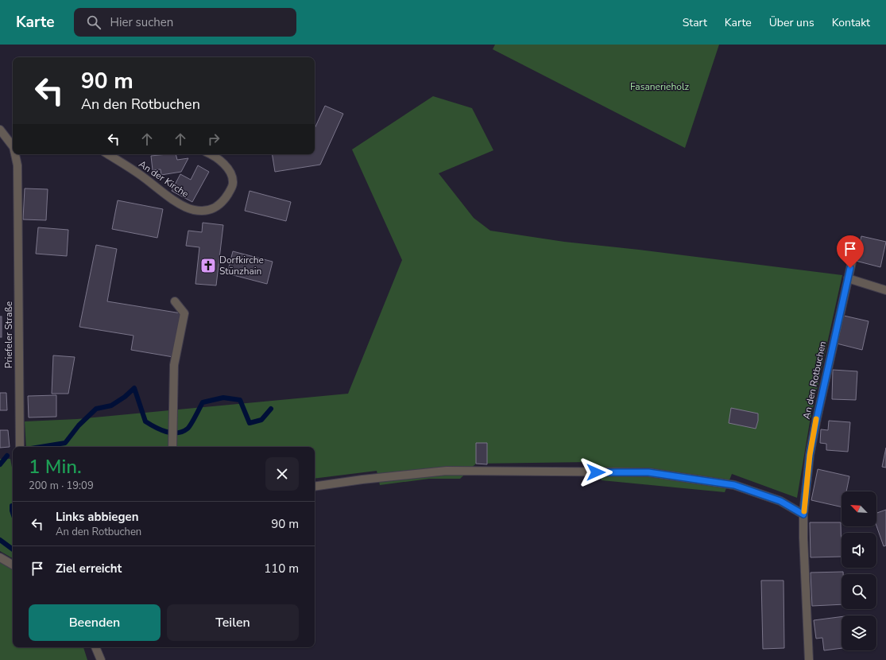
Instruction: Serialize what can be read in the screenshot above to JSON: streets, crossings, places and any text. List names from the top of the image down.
{
  "streets": {
    "street": ["An der Kirche", "Priefeler Straße", "An den Rotbuchen"]
  },
  "parks": ["Fasanerieholz"],
  "places": {
    "church": ["Dorfkirche Stünzhain"]
  },
  "north": "top left",
  "page": {
    "header": "Karte",
    "search": "Hier suchen",
    "nav": [
      "Start",
      "Karte",
      "Über uns",
      "Kontakt"
    ],
    "turn": ["90 m", "An den Rotbuchen"],
    "heading": ["1 Min.", "200 m · 19:09"],
    "list": [
      {
        "name": "Links abbiegen",
        "note": "An den Rotbuchen",
        "value": "90 m"
      },
      {
        "name": "Ziel erreicht",
        "value": "110 m"
      }
    ],
    "buttons": ["Beenden", "Teilen"]
  }
}
